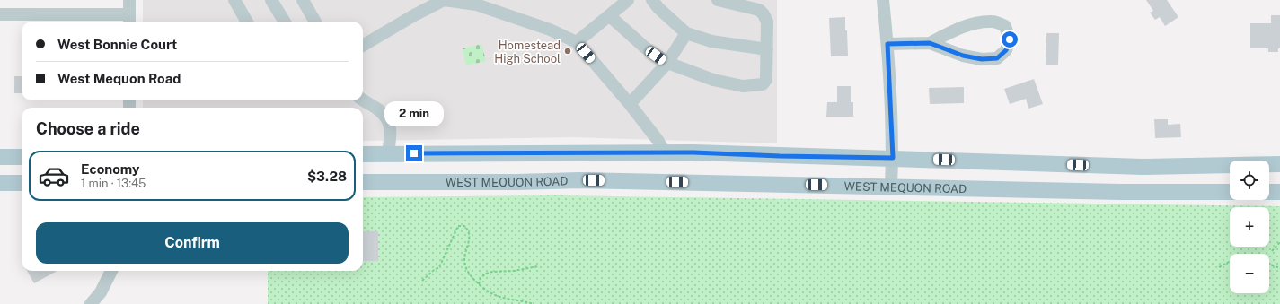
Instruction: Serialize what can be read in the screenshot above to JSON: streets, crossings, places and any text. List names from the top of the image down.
{
  "streets": {
    "main road": ["WEST MEQUON ROAD"]
  },
  "places": ["Homestead High School"],
  "page": {
    "banner": ["West Bonnie Court", "West Mequon Road"],
    "bubble": "2 min",
    "heading": "Choose a ride",
    "list": [
      {
        "name": "Economy",
        "note": "1 min · 13:45",
        "value": "$3.28"
      }
    ],
    "map_buttons": ["+", "−"],
    "buttons": "Confirm"
  }
}
